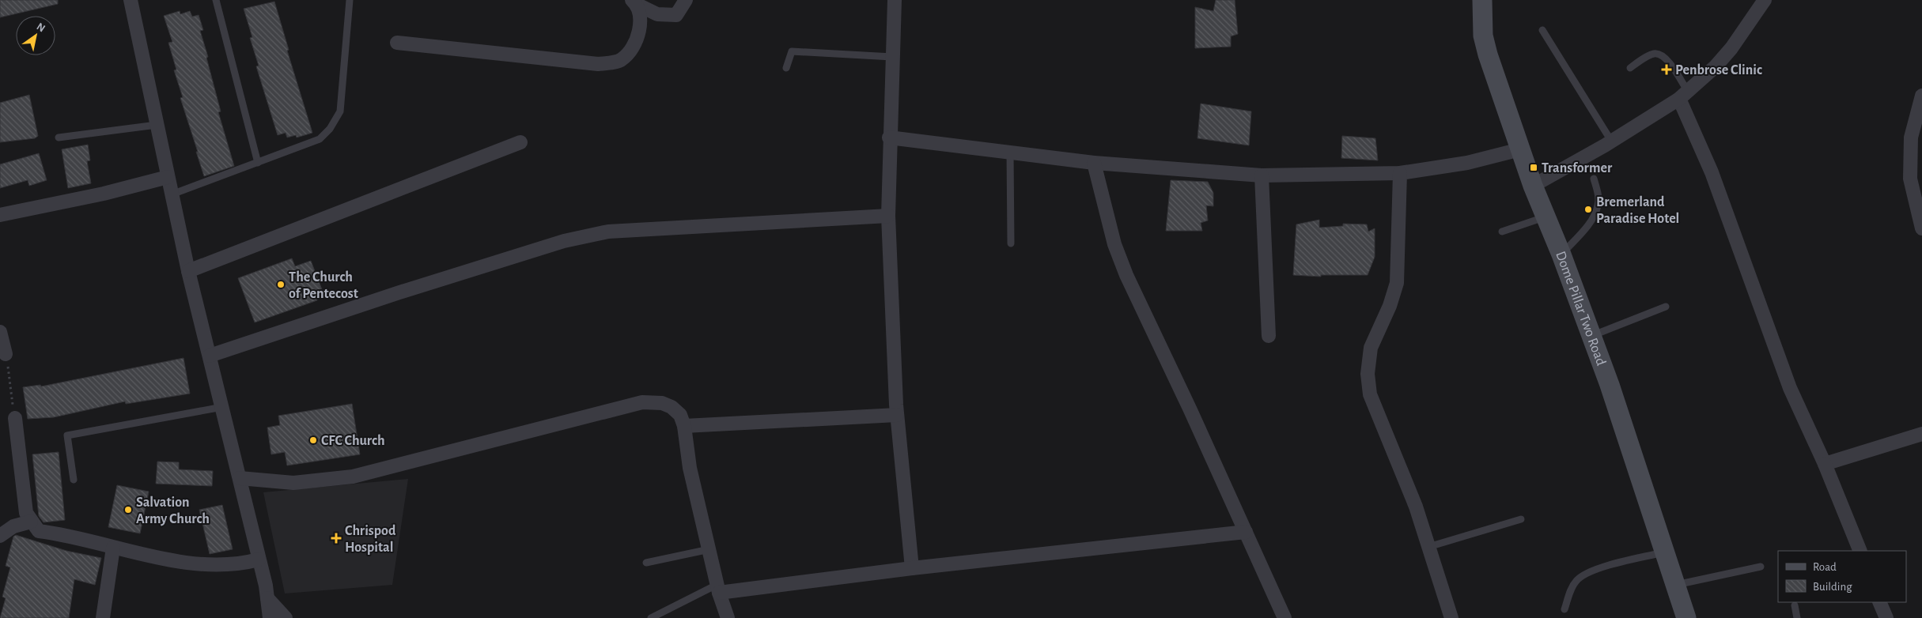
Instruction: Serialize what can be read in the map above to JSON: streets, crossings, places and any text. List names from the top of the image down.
{
  "streets": {
    "street": ["Dome Pillar Two Road"]
  },
  "places": {
    "health": ["Penbrose Clinic", "Chrispod Hospital"],
    "transit": ["Transformer"],
    "other": [
      "Bremerland Paradise Hotel",
      "The Church of Pentecost",
      "CFC Church",
      "Salvation Army Church"
    ]
  },
  "legend": ["Road", "Building"],
  "north": "top right"
}
